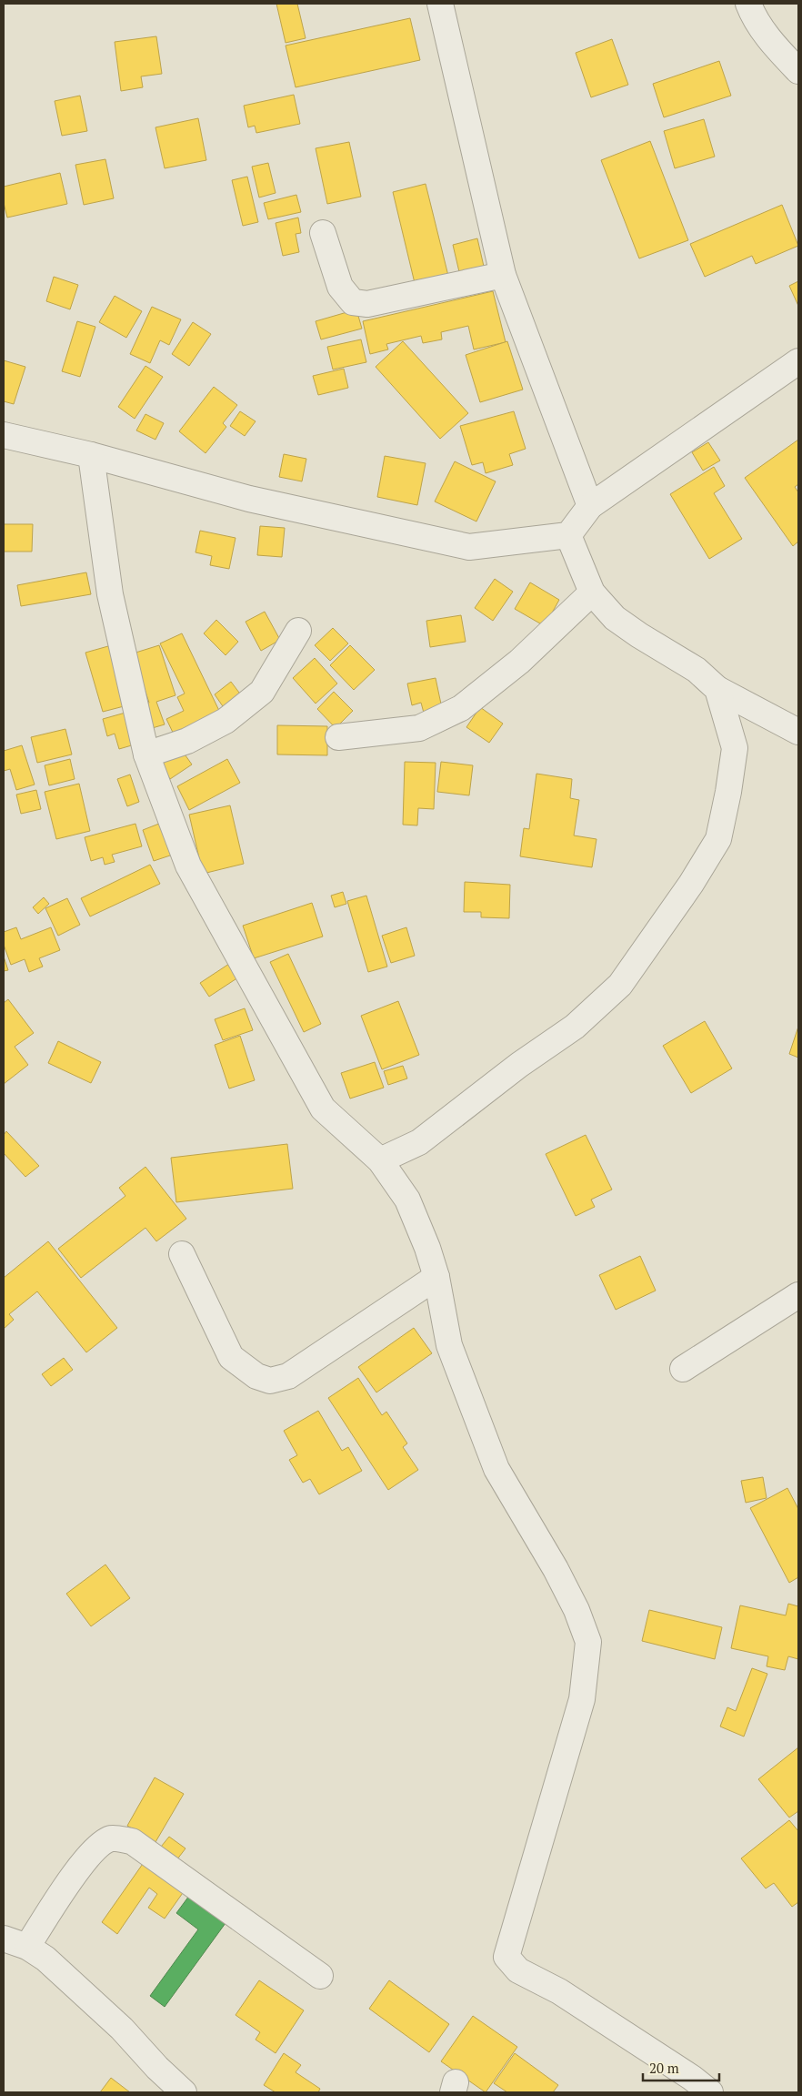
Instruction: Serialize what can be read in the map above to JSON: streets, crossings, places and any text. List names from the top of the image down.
{
  "scale_bar": "20 m"
}
